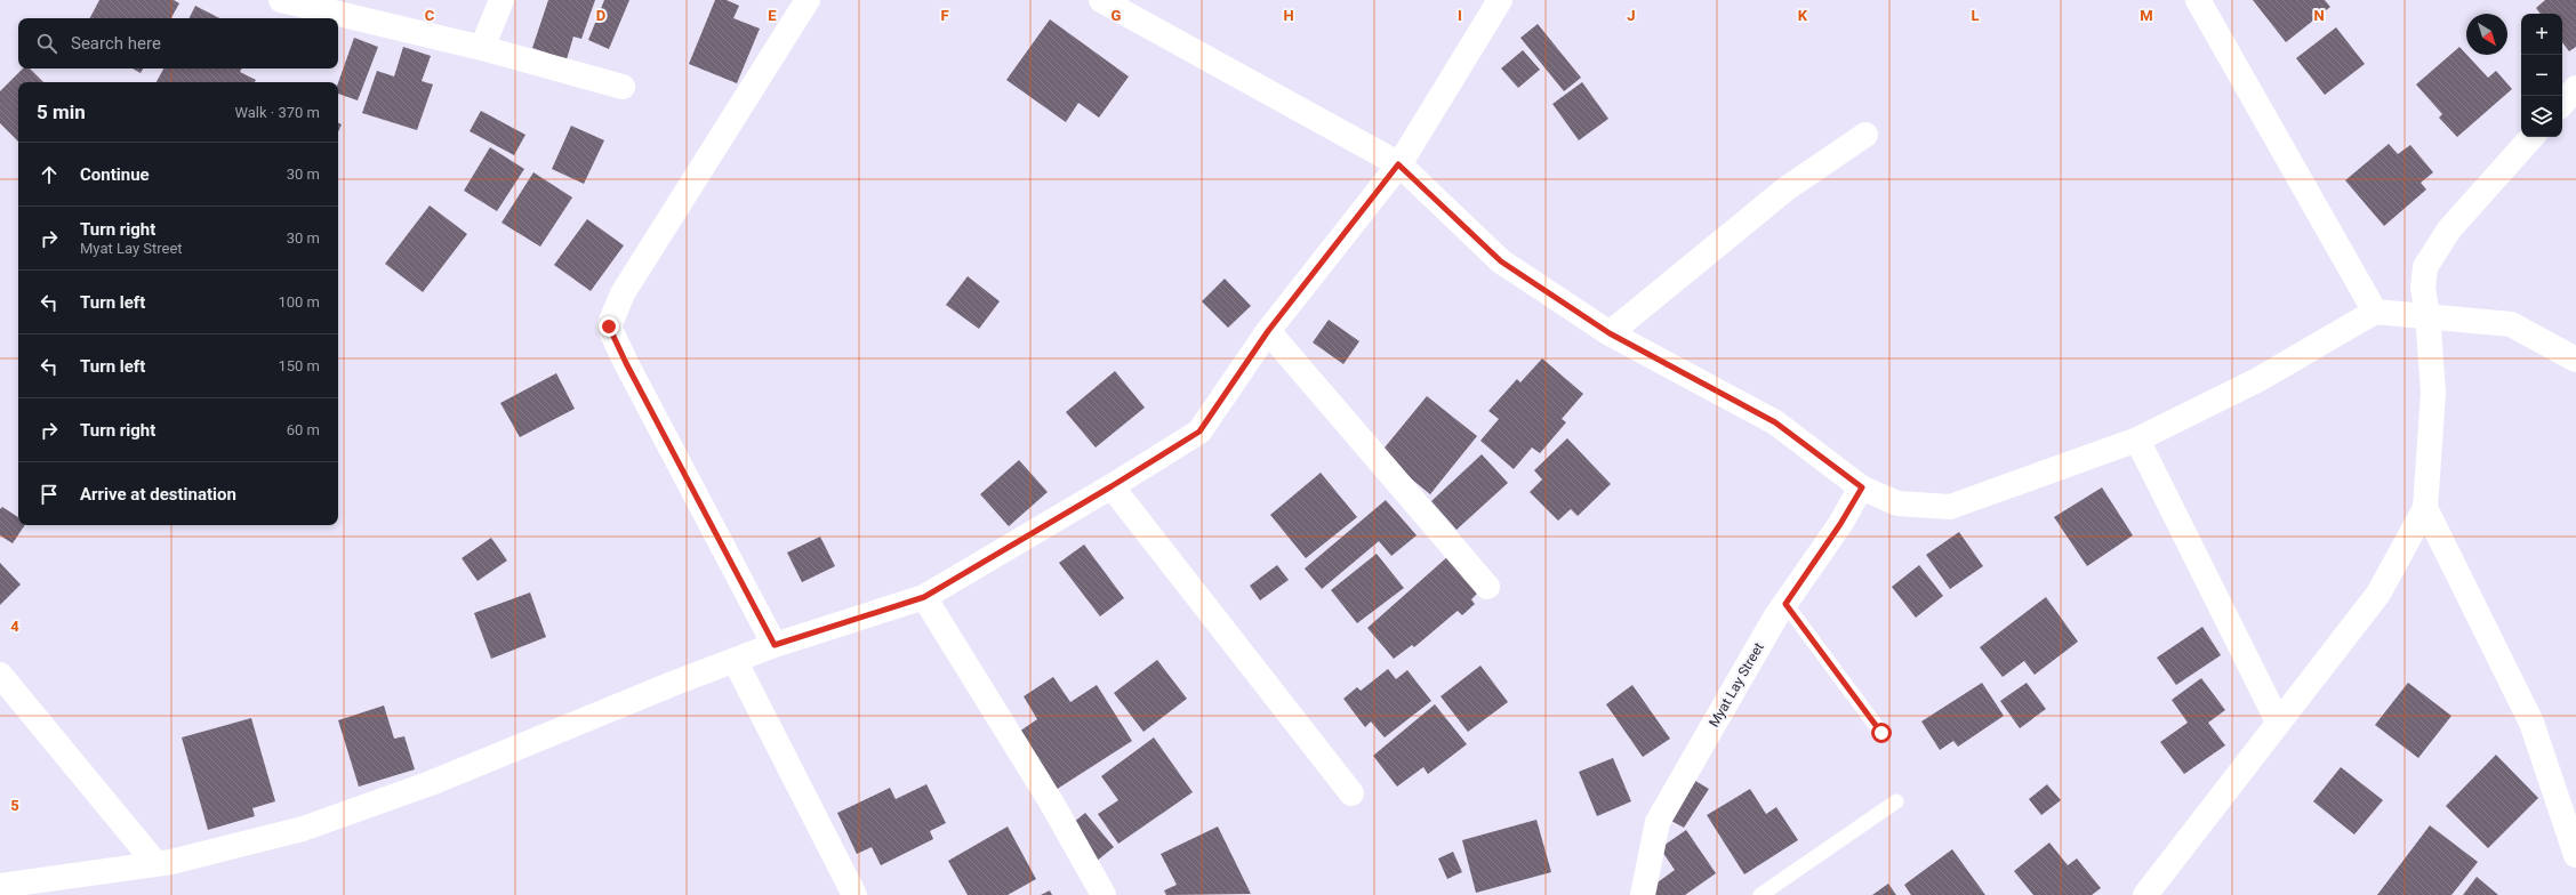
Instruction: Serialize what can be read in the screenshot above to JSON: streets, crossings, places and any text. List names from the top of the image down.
{
  "streets": {
    "street": ["Myat Lay Street"]
  },
  "north": "bottom right",
  "page": {
    "map_buttons": ["+", "−"],
    "search": "Search here",
    "heading": ["5 min", "Walk · 370 m"],
    "list": [
      ["Continue", "30 m"],
      ["Turn right", "Myat Lay Street", "30 m"],
      ["Turn left", "100 m"],
      ["Turn left", "150 m"],
      ["Turn right", "60 m"],
      "Arrive at destination"
    ]
  },
  "grid": {
    "columns": [
      "C",
      "D",
      "E",
      "F",
      "G",
      "H",
      "I",
      "J",
      "K",
      "L",
      "M",
      "N"
    ],
    "rows": ["4", "5"]
  }
}
